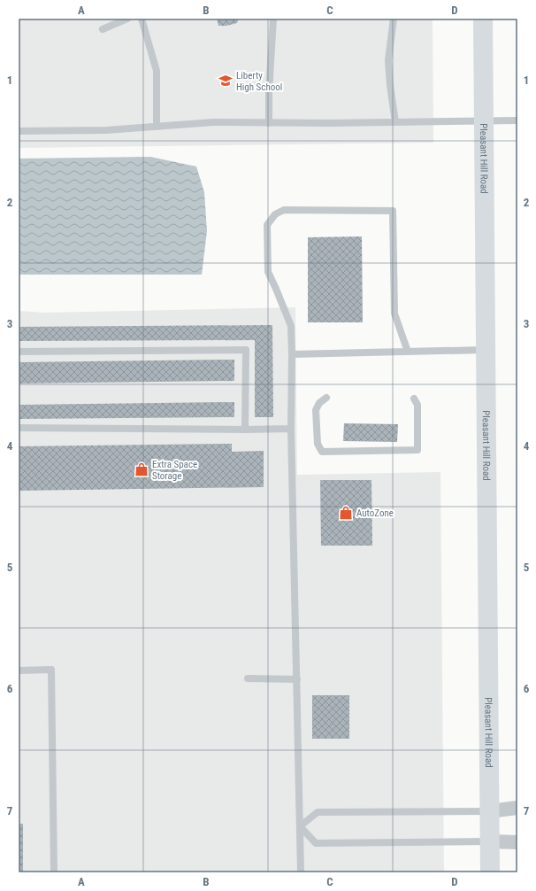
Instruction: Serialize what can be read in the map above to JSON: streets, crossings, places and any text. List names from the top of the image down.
{
  "streets": {
    "main road": ["Pleasant Hill Road"]
  },
  "places": {
    "school or university": ["Liberty High School"],
    "shop": ["Extra Space Storage", "AutoZone"]
  },
  "grid": {
    "columns": [
      "A",
      "B",
      "C",
      "D"
    ],
    "rows": [
      "1",
      "2",
      "3",
      "4",
      "5",
      "6",
      "7"
    ]
  }
}
